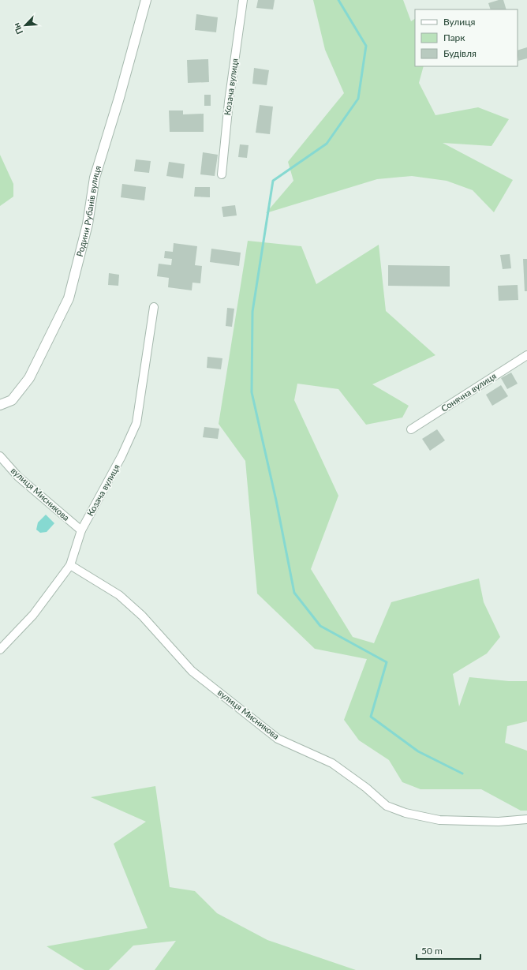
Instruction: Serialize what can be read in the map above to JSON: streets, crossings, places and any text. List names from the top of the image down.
{
  "streets": {
    "street": [
      "Козача вулиця",
      "Родини Рубанів вулиця",
      "Сонячна вулиця",
      "вулиця Мисникова"
    ]
  },
  "crossings": [
    ["Козача вулиця", "вулиця Мисникова"]
  ],
  "legend": ["Вулиця", "Парк", "Будівля"],
  "scale_bar": "50 m",
  "north": "bottom left"
}
